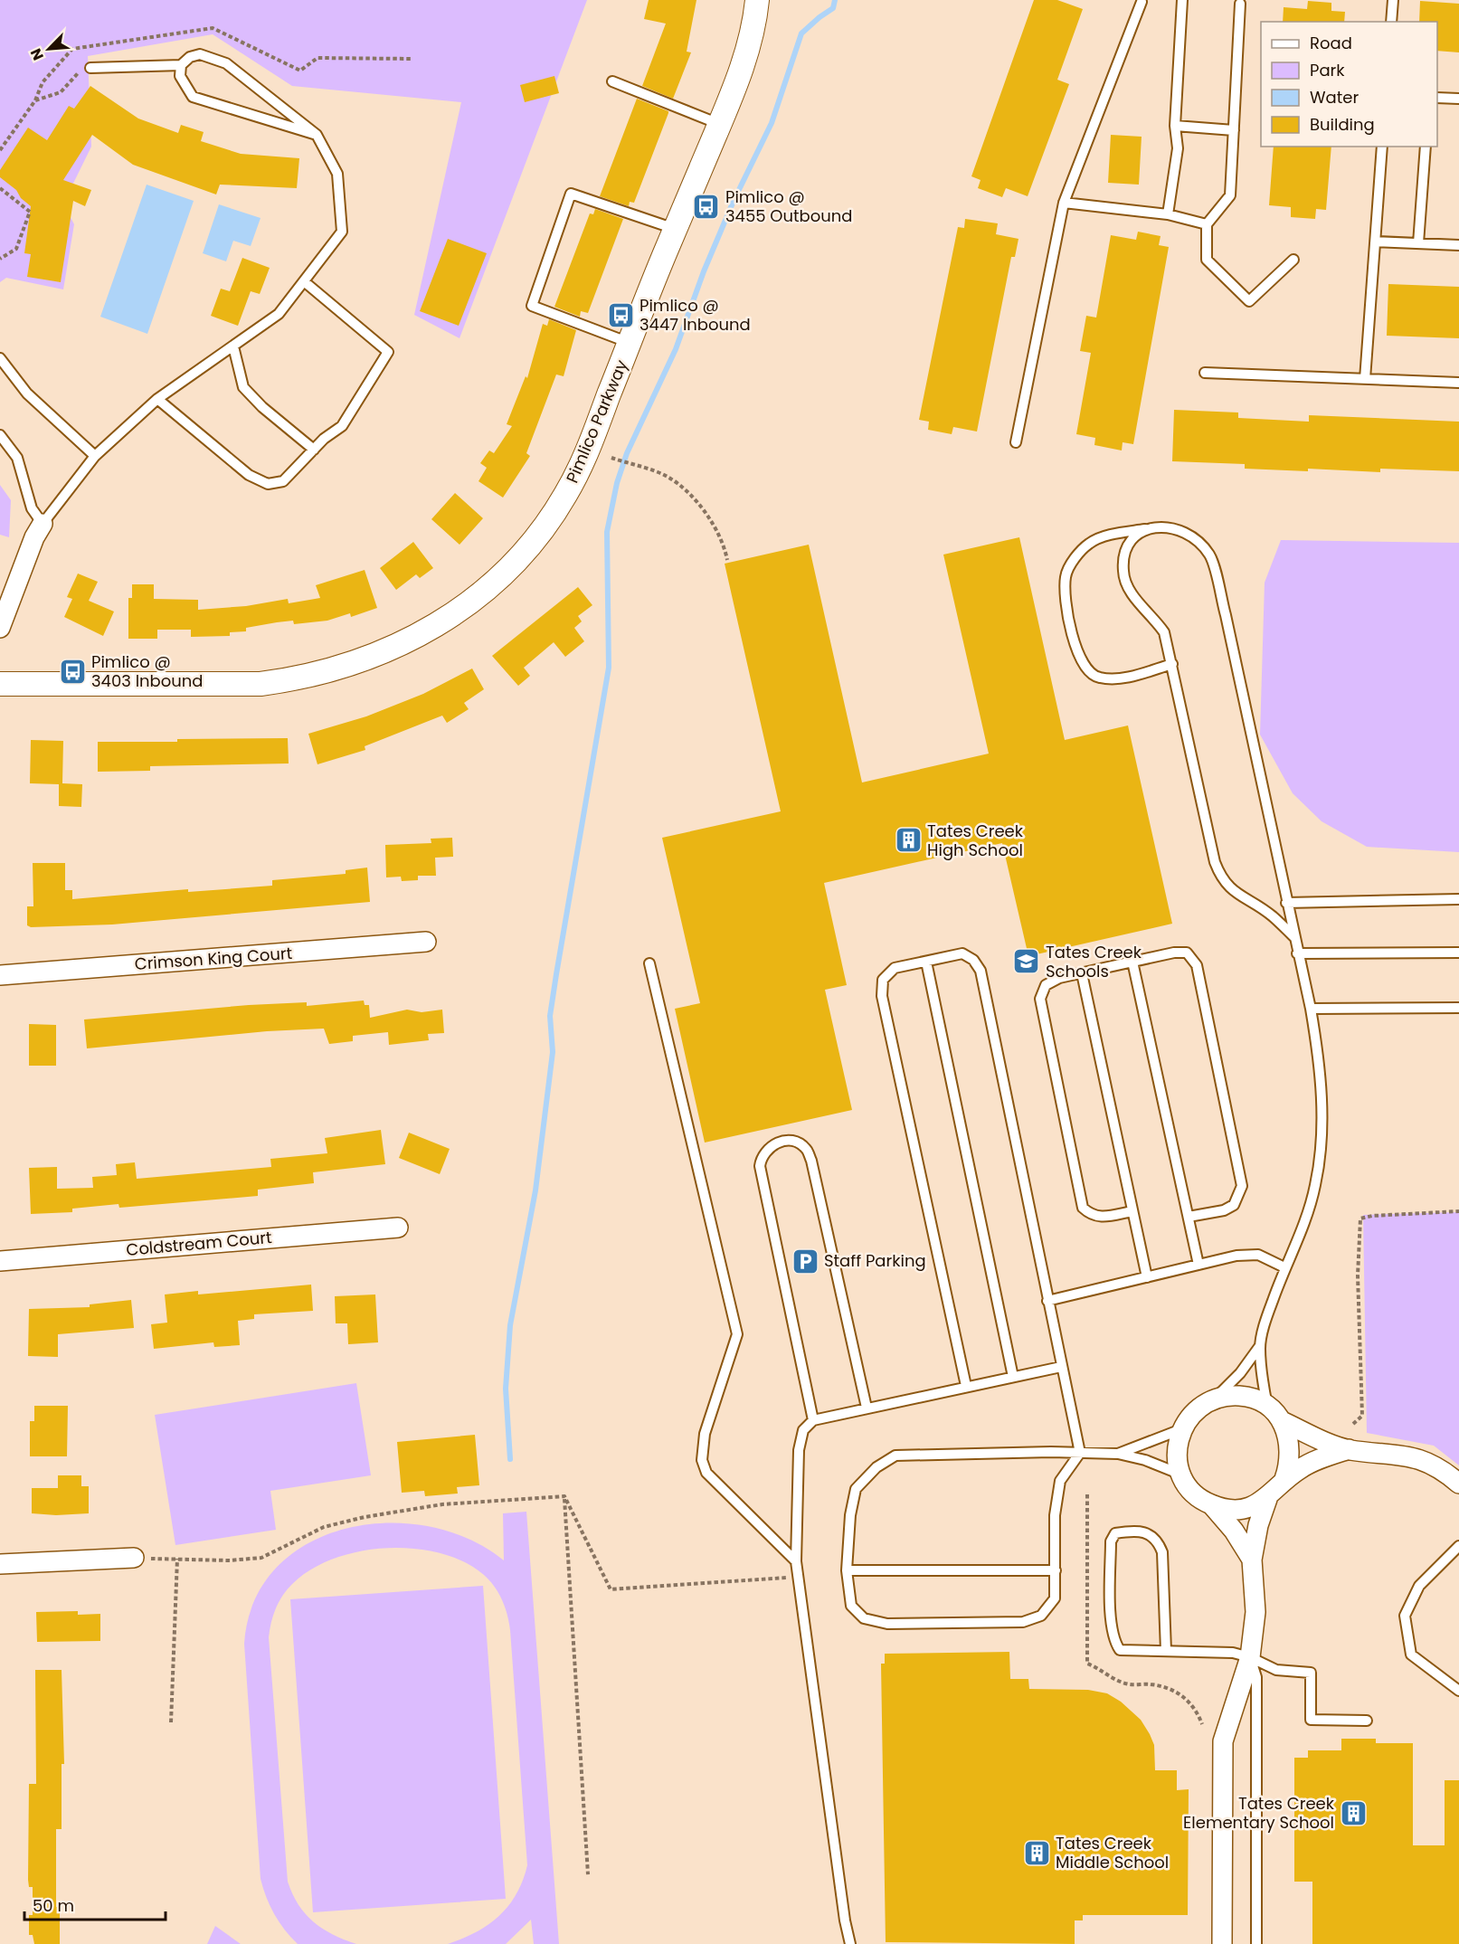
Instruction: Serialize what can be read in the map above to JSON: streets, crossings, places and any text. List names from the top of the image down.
{
  "streets": {
    "street": ["Pimlico Parkway", "Crimson King Court", "Coldstream Court"]
  },
  "places": {
    "bus stop": ["Pimlico @ 3455 Outbound", "Pimlico @ 3447 Inbound", "Pimlico @ 3403 Inbound"],
    "building": ["Tates Creek High School", "Tates Creek Elementary School", "Tates Creek Middle School"],
    "school or university": ["Tates Creek Schools"],
    "parking": ["Staff Parking"]
  },
  "legend": [
    "Road",
    "Park",
    "Water",
    "Building"
  ],
  "scale_bar": "50 m",
  "north": "bottom left"
}
